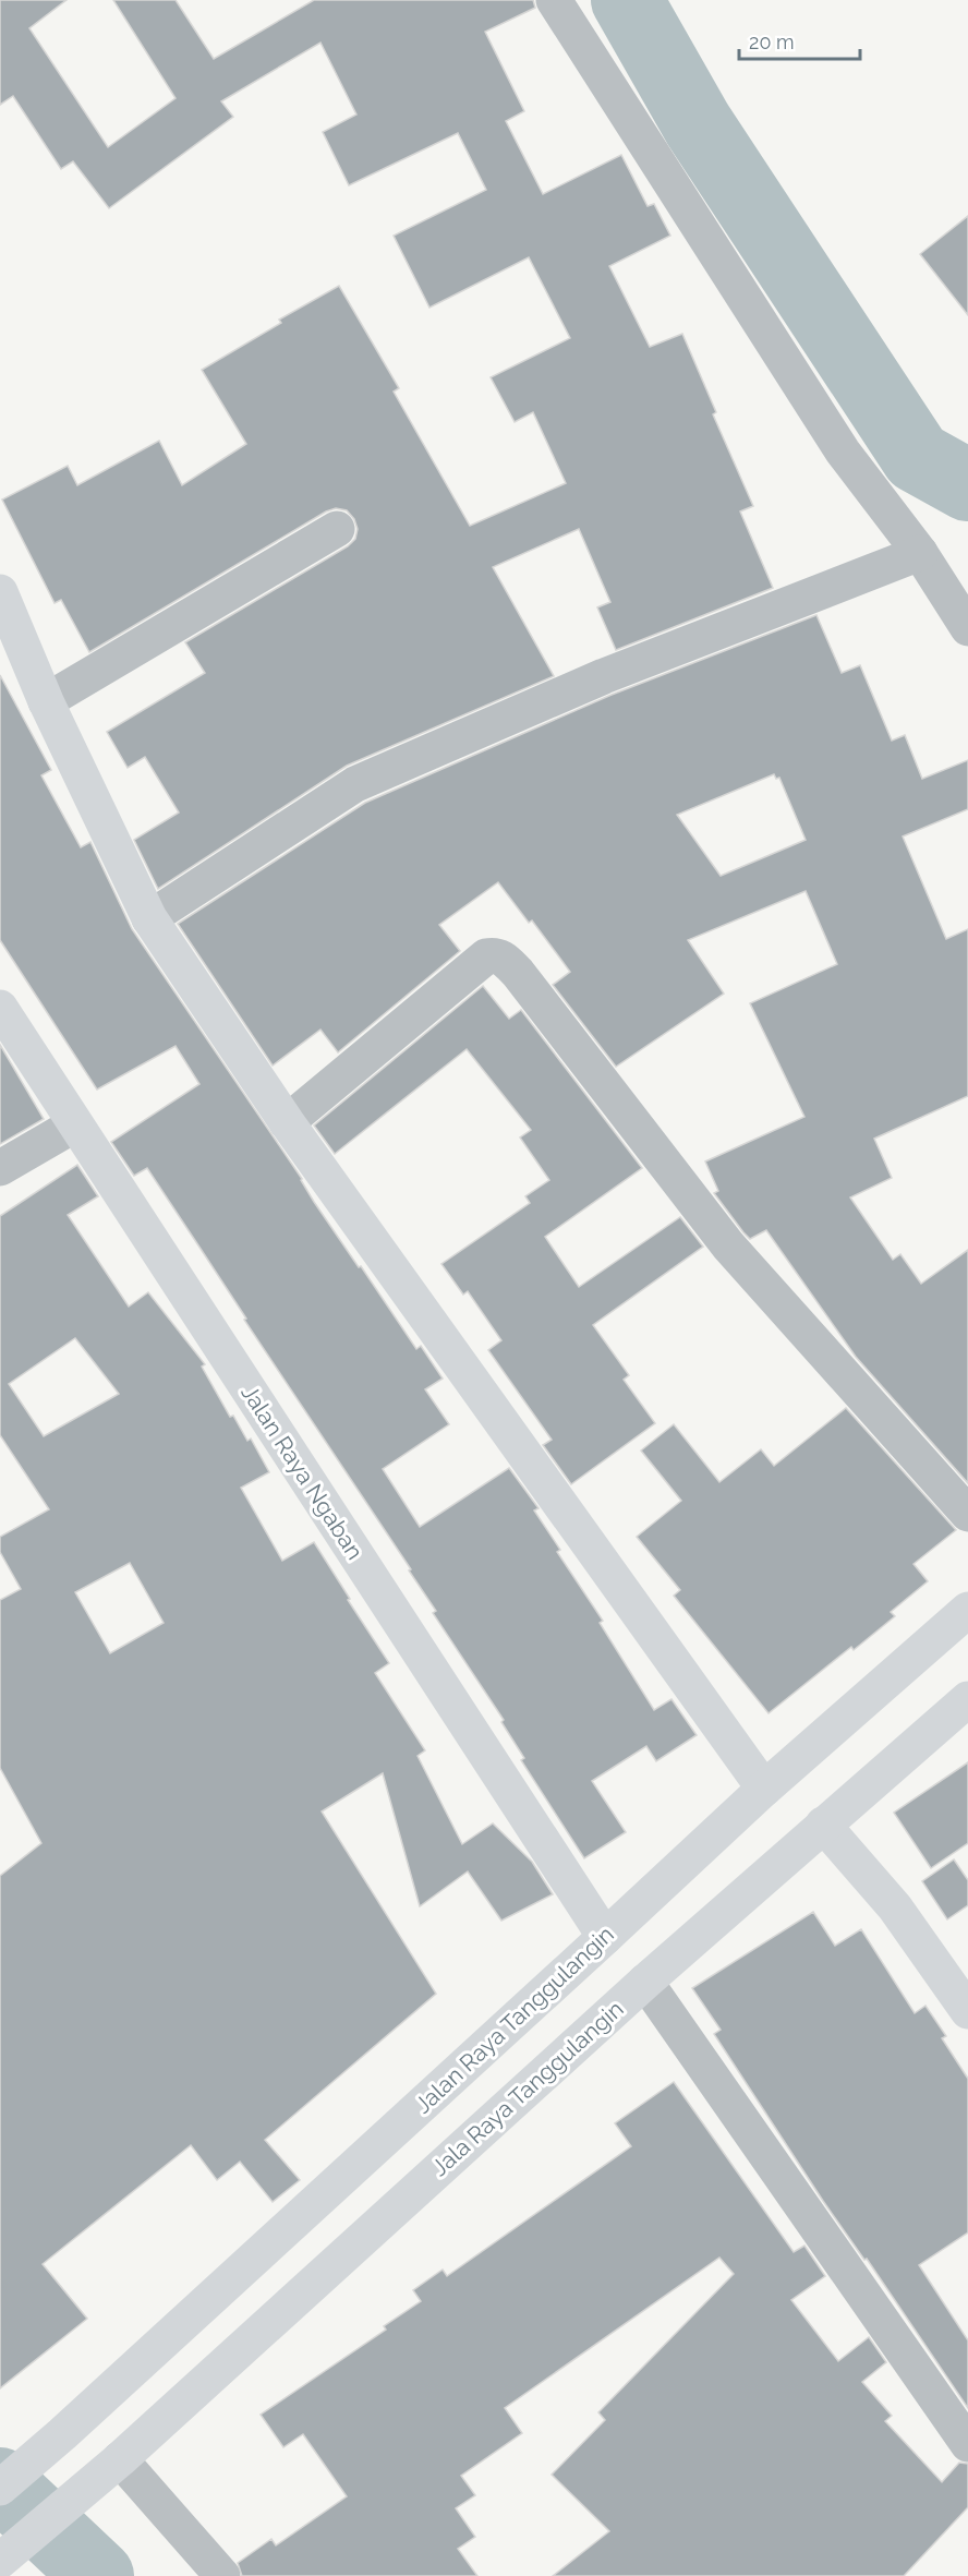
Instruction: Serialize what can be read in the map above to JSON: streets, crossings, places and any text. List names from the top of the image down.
{
  "streets": {
    "main road": ["Jalan Raya Ngaban", "Jalan Raya Tanggulangin", "Jala Raya Tanggulangin"]
  },
  "crossings": [
    ["Jalan Raya Ngaban", "Jalan Raya Tanggulangin"]
  ],
  "scale_bar": "20 m"
}
